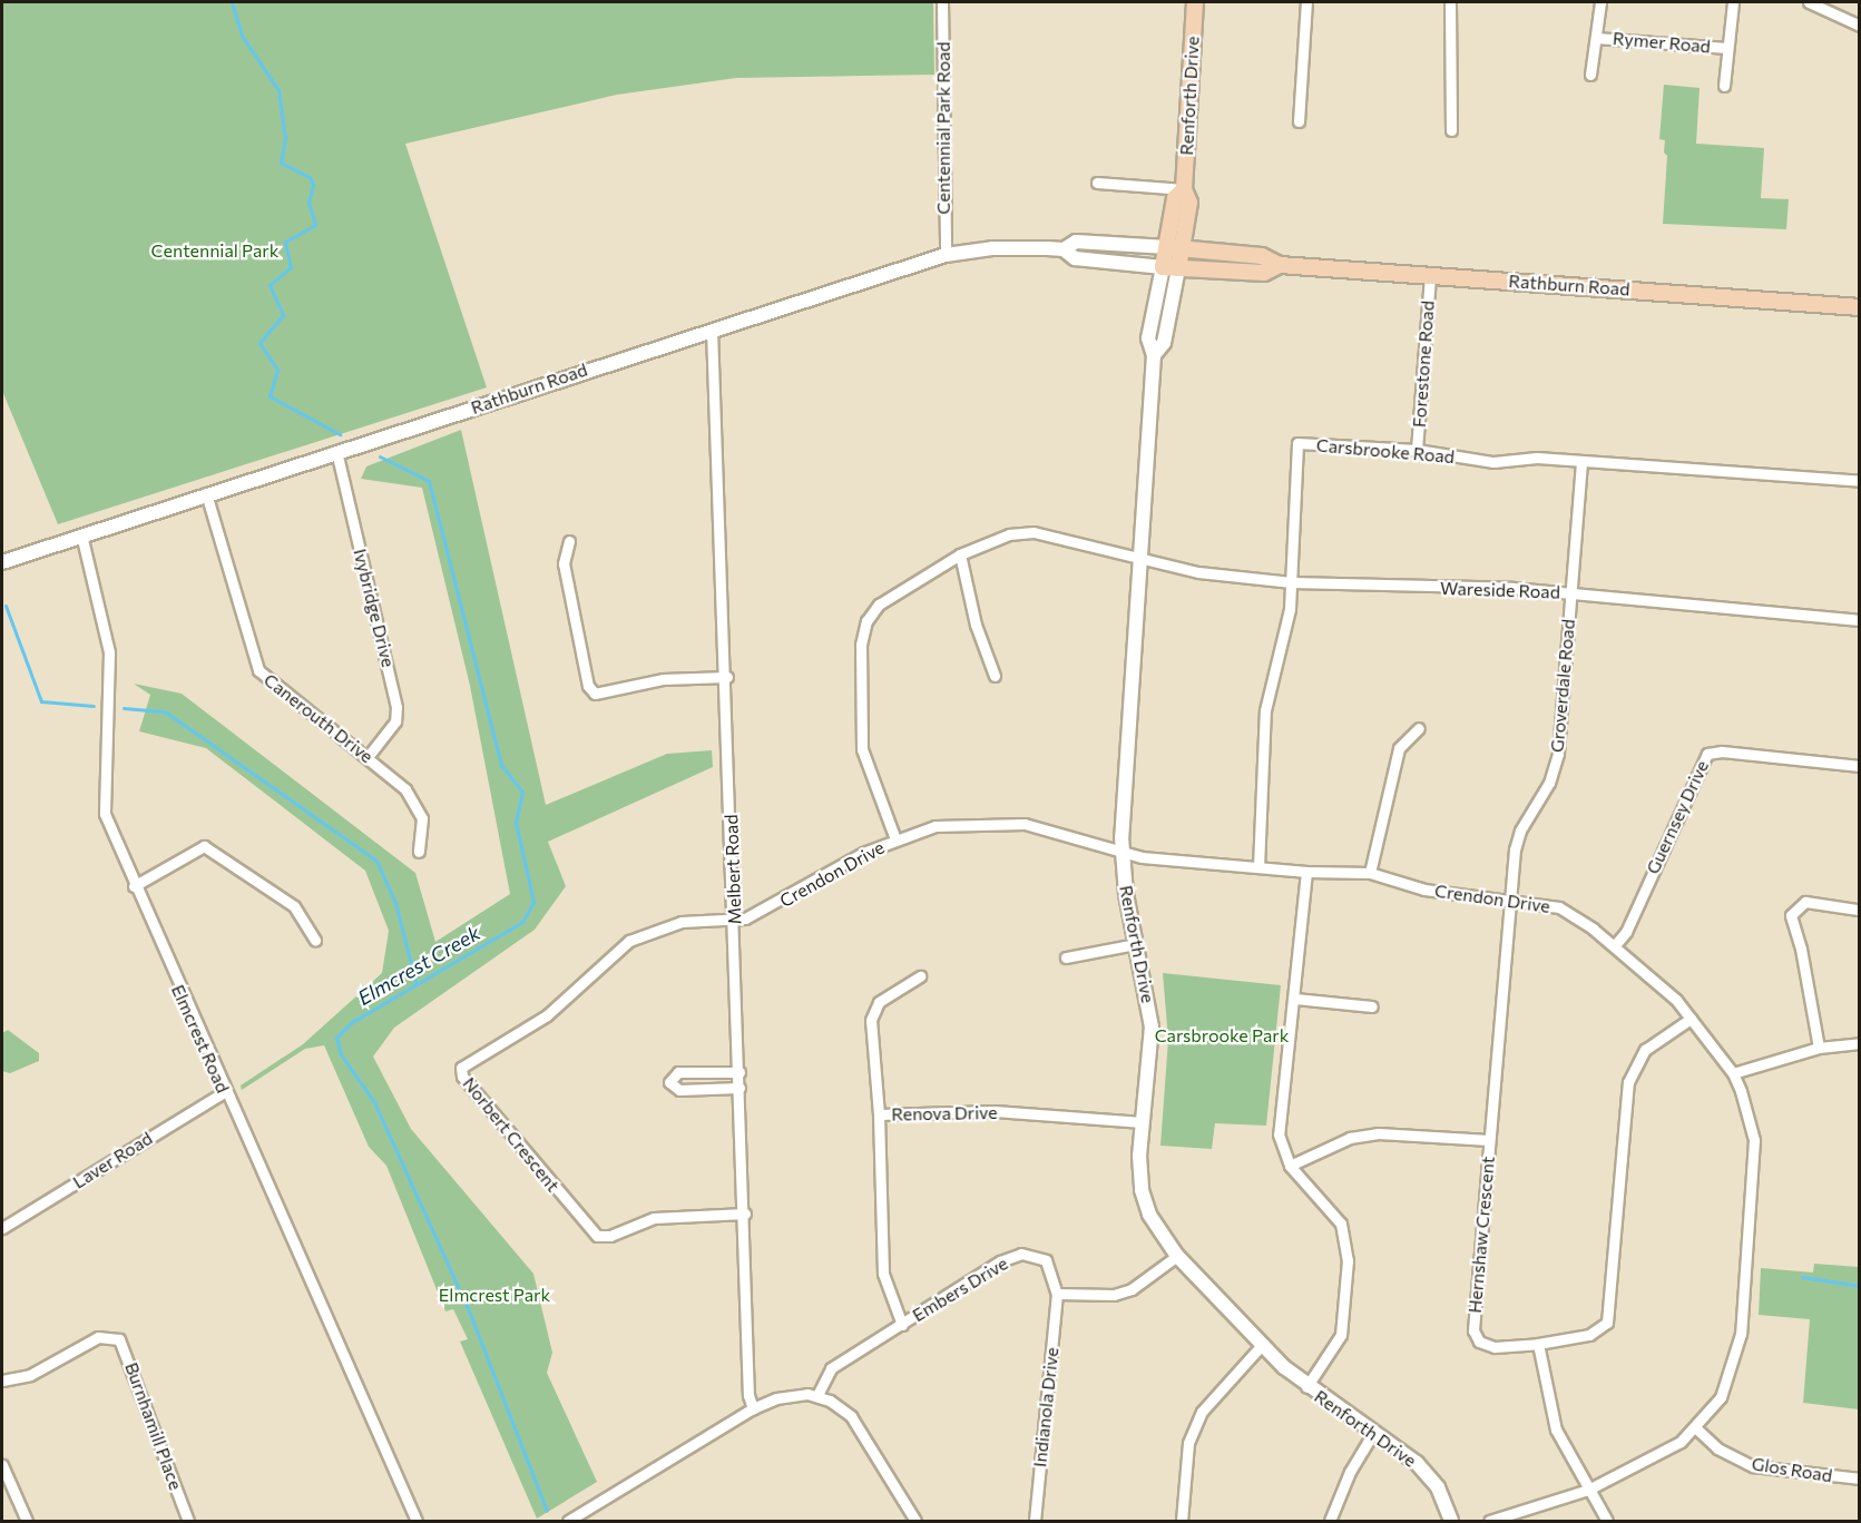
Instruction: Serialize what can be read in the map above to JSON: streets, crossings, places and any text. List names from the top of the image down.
{
  "streets": {
    "main road": ["Renforth Drive", "Rathburn Road"],
    "street": [
      "Rymer Road",
      "Centennial Park Road",
      "Forestone Road",
      "Carsbrooke Road",
      "Wareside Road",
      "Ivybridge Drive",
      "Groverdale Road",
      "Canerouth Drive",
      "Guernsey Drive",
      "Melbert Road",
      "Crendon Drive",
      "Elmcrest Road",
      "Renova Drive",
      "Norbert Crescent",
      "Laver Road",
      "Hernshaw Crescent",
      "Embers Drive",
      "Indianola Drive",
      "Burnhamill Place",
      "Glos Road"
    ]
  },
  "crossings": [
    ["Renforth Drive", "Rathburn Road"],
    ["Renforth Drive", "Wareside Road"],
    ["Renforth Drive", "Crendon Drive"],
    ["Renforth Drive", "Renova Drive"],
    ["Centennial Park Road", "Rathburn Road"],
    ["Rathburn Road", "Forestone Road"],
    ["Rathburn Road", "Ivybridge Drive"],
    ["Rathburn Road", "Canerouth Drive"],
    ["Rathburn Road", "Melbert Road"],
    ["Rathburn Road", "Elmcrest Road"],
    ["Forestone Road", "Carsbrooke Road"],
    ["Carsbrooke Road", "Wareside Road"],
    ["Carsbrooke Road", "Groverdale Road"],
    ["Carsbrooke Road", "Crendon Drive"],
    ["Wareside Road", "Groverdale Road"],
    ["Wareside Road", "Crendon Drive"],
    ["Ivybridge Drive", "Canerouth Drive"],
    ["Groverdale Road", "Crendon Drive"],
    ["Groverdale Road", "Hernshaw Crescent"],
    ["Guernsey Drive", "Crendon Drive"],
    ["Melbert Road", "Crendon Drive"],
    ["Melbert Road", "Norbert Crescent"],
    ["Crendon Drive", "Norbert Crescent"],
    ["Crendon Drive", "Hernshaw Crescent"],
    ["Crendon Drive", "Glos Road"],
    ["Elmcrest Road", "Laver Road"],
    ["Renova Drive", "Embers Drive"],
    ["Embers Drive", "Indianola Drive"]
  ],
  "water": ["Elmcrest Creek"],
  "parks": ["Centennial Park", "Carsbrooke Park", "Elmcrest Park"]
}
